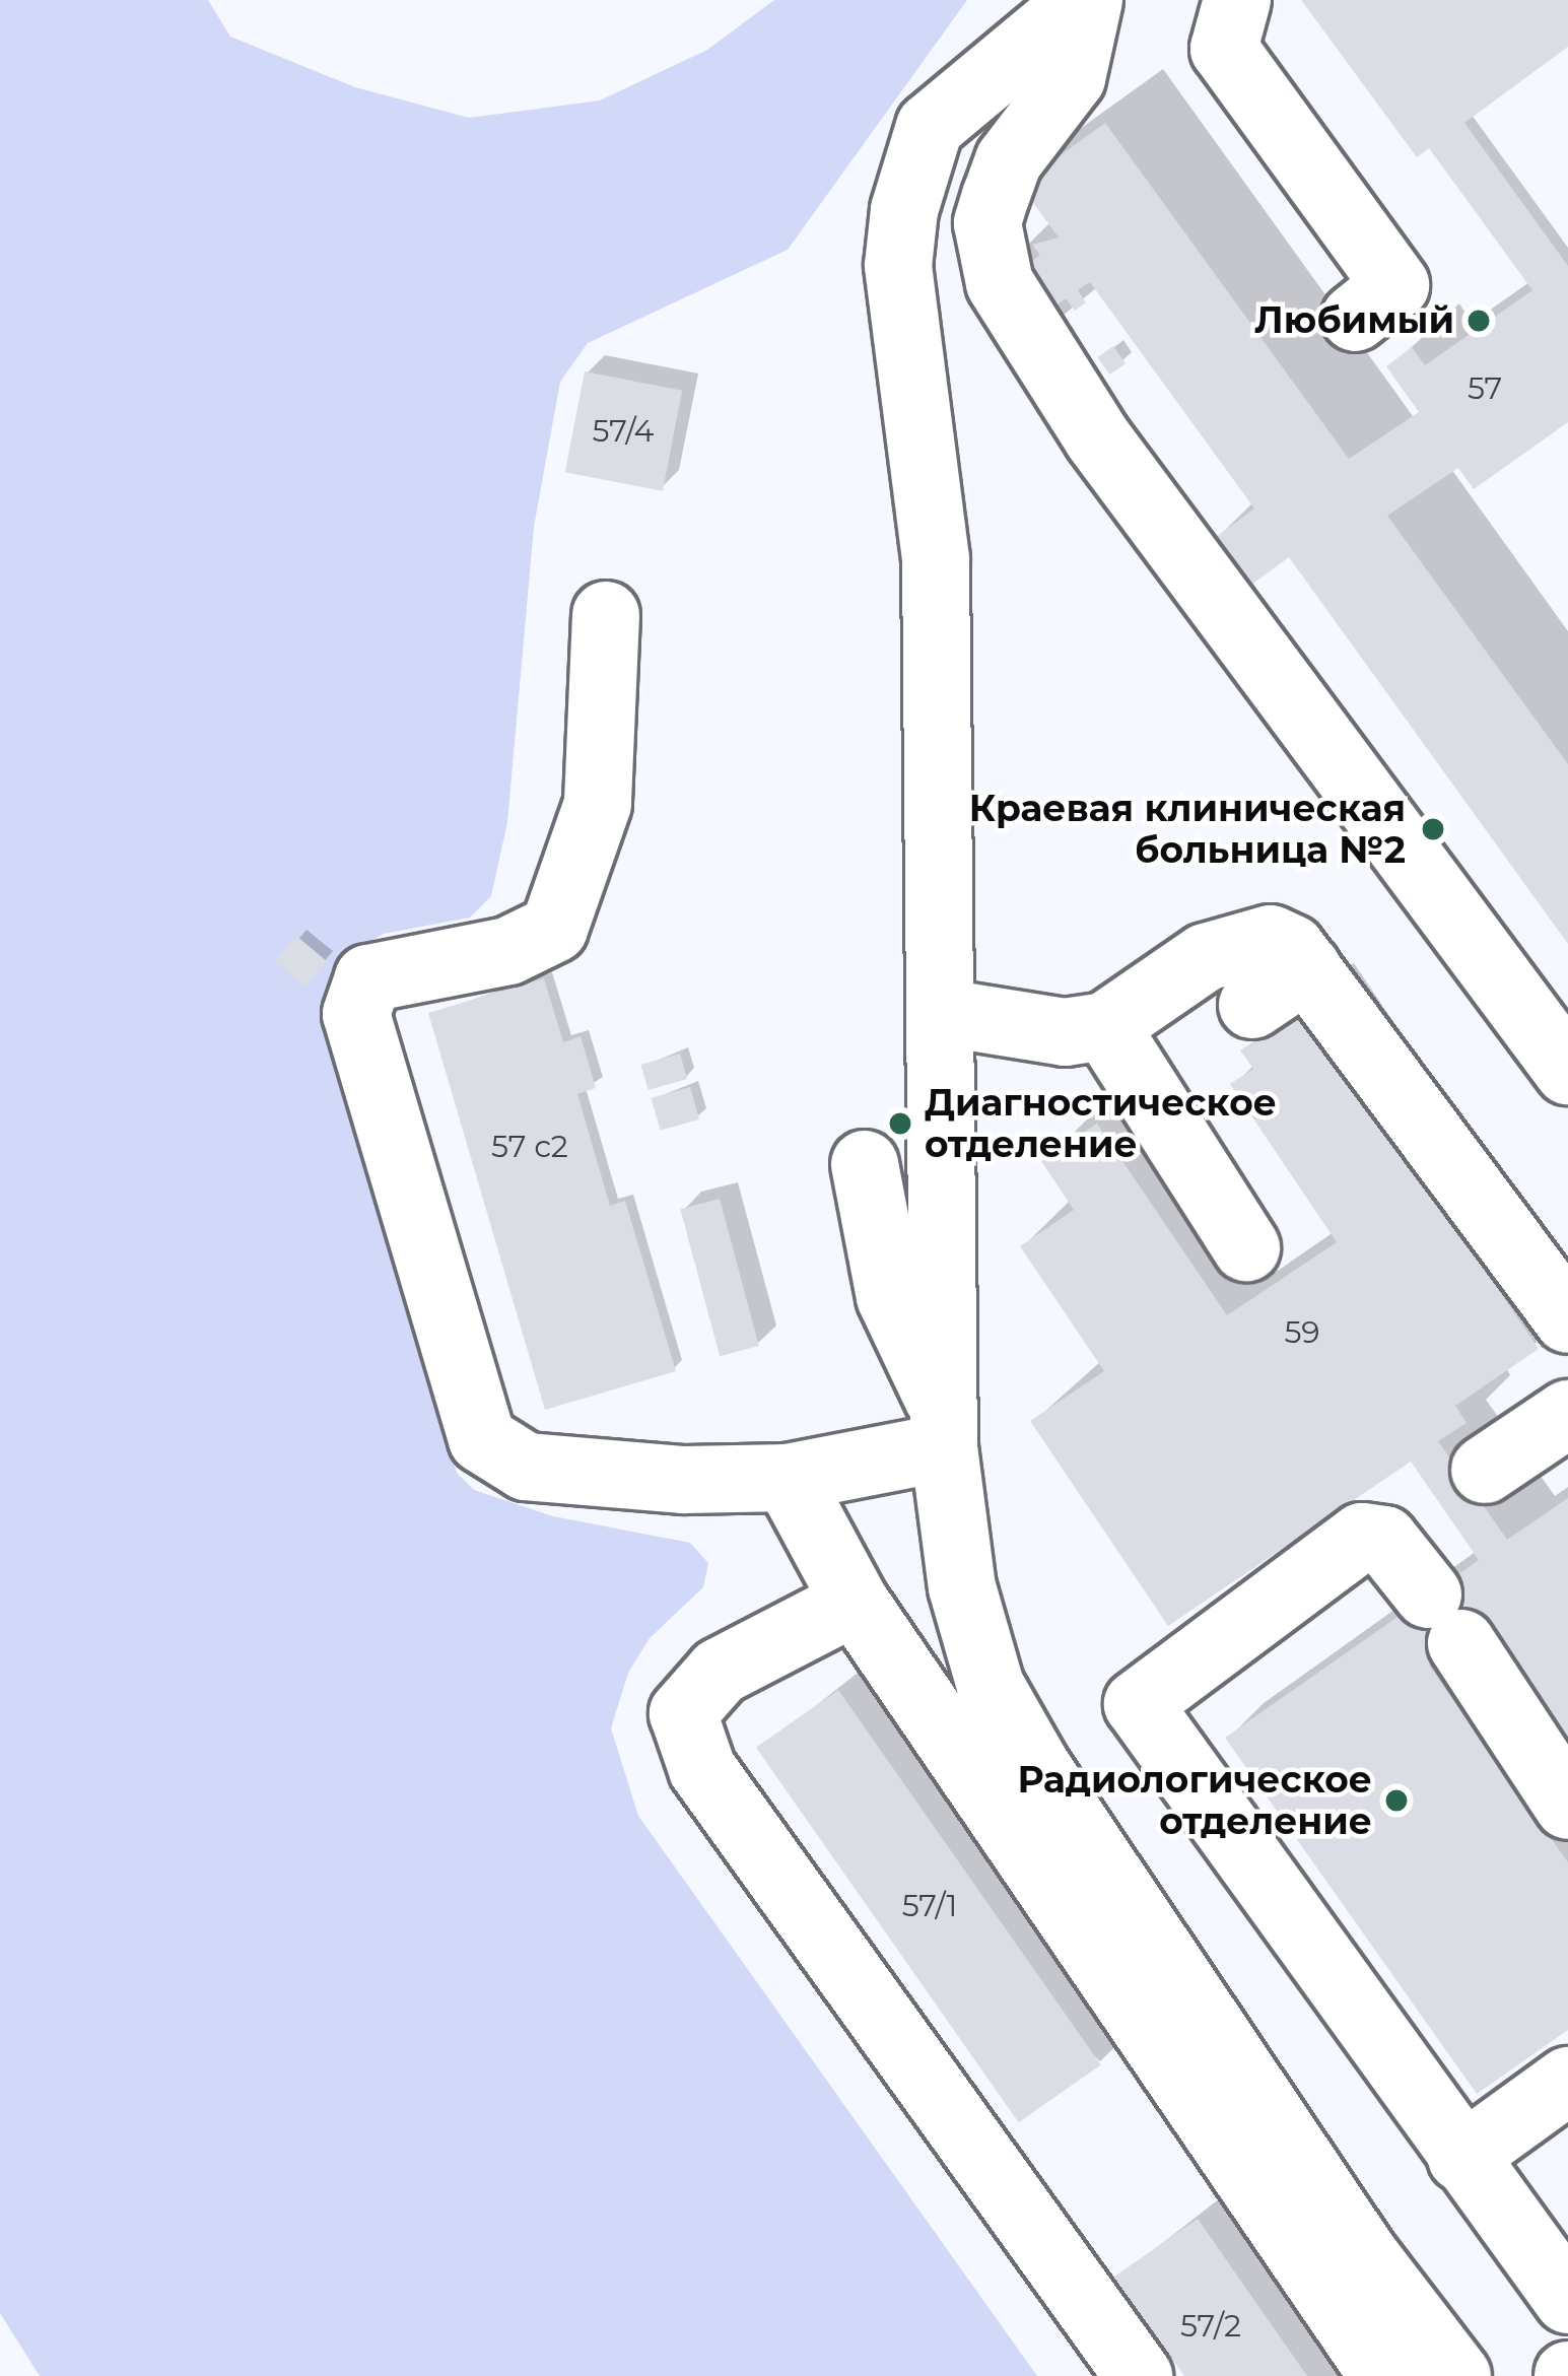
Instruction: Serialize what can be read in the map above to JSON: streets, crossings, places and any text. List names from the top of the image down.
{
  "places": [
    "Любимый",
    "Краевая клиническая больница №2",
    "Диагностическое отделение",
    "Радиологическое отделение"
  ],
  "house_numbers": [
    "57",
    "57/4",
    "57 с2",
    "59",
    "57/1",
    "57/2"
  ]
}
